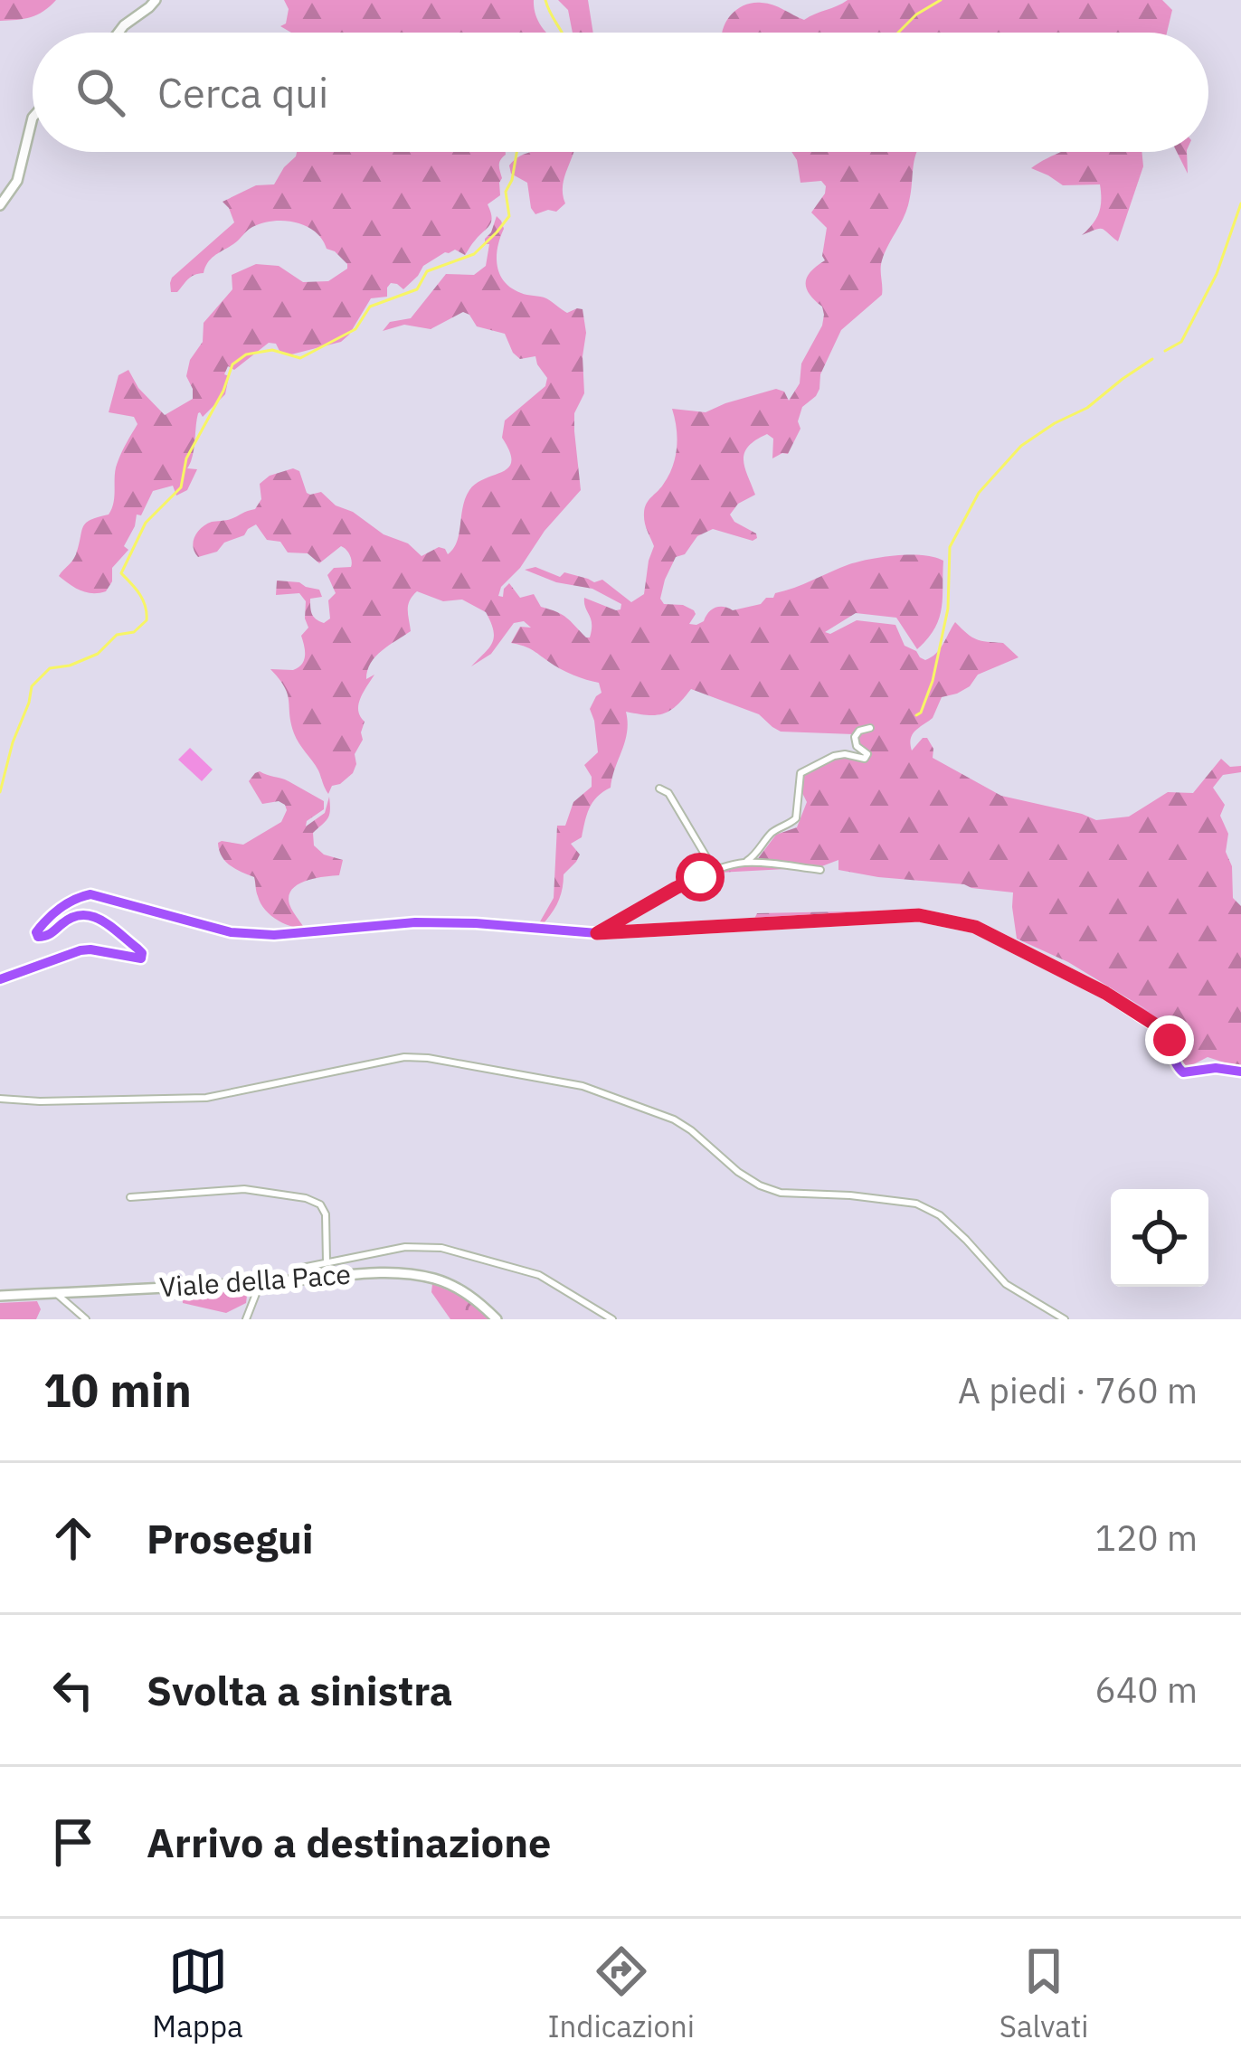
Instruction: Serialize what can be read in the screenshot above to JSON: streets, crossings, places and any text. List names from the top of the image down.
{
  "streets": {
    "main road": ["Viale della Pace"]
  },
  "page": {
    "search": "Cerca qui",
    "heading": ["10 min", "A piedi · 760 m"],
    "list": [
      ["Prosegui", "120 m"],
      ["Svolta a sinistra", "640 m"],
      "Arrivo a destinazione"
    ],
    "nav": ["Mappa", "Indicazioni", "Salvati"]
  }
}
